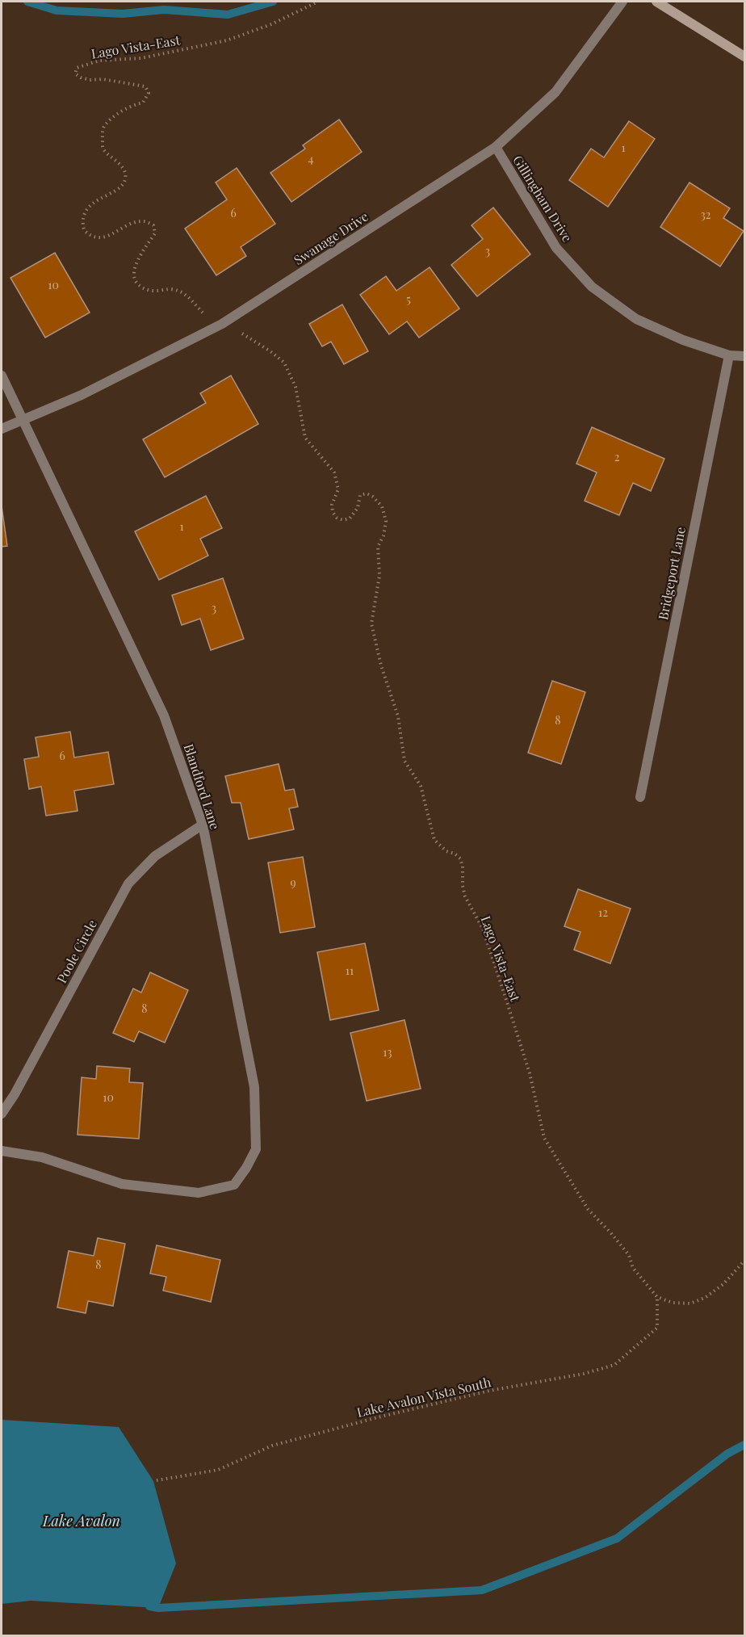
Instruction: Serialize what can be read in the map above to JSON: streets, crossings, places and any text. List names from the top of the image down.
{
  "streets": {
    "street": [
      "Gillingham Drive",
      "Swanage Drive",
      "Bridgeport Lane",
      "Blandford Lane",
      "Poole Circle"
    ],
    "path": ["Lago Vista-East", "Lake Avalon Vista South"]
  },
  "crossings": [
    ["Lago Vista-East", "Lake Avalon Vista South"],
    ["Gillingham Drive", "Swanage Drive"],
    ["Gillingham Drive", "Bridgeport Lane"],
    ["Swanage Drive", "Blandford Lane"],
    ["Blandford Lane", "Poole Circle"]
  ],
  "water": ["Lake Avalon"],
  "house_numbers": [
    "1",
    "4",
    "6",
    "32",
    "3",
    "10",
    "5",
    "2",
    "1",
    "3",
    "8",
    "6",
    "9",
    "12",
    "11",
    "8",
    "13",
    "10",
    "8"
  ]
}
